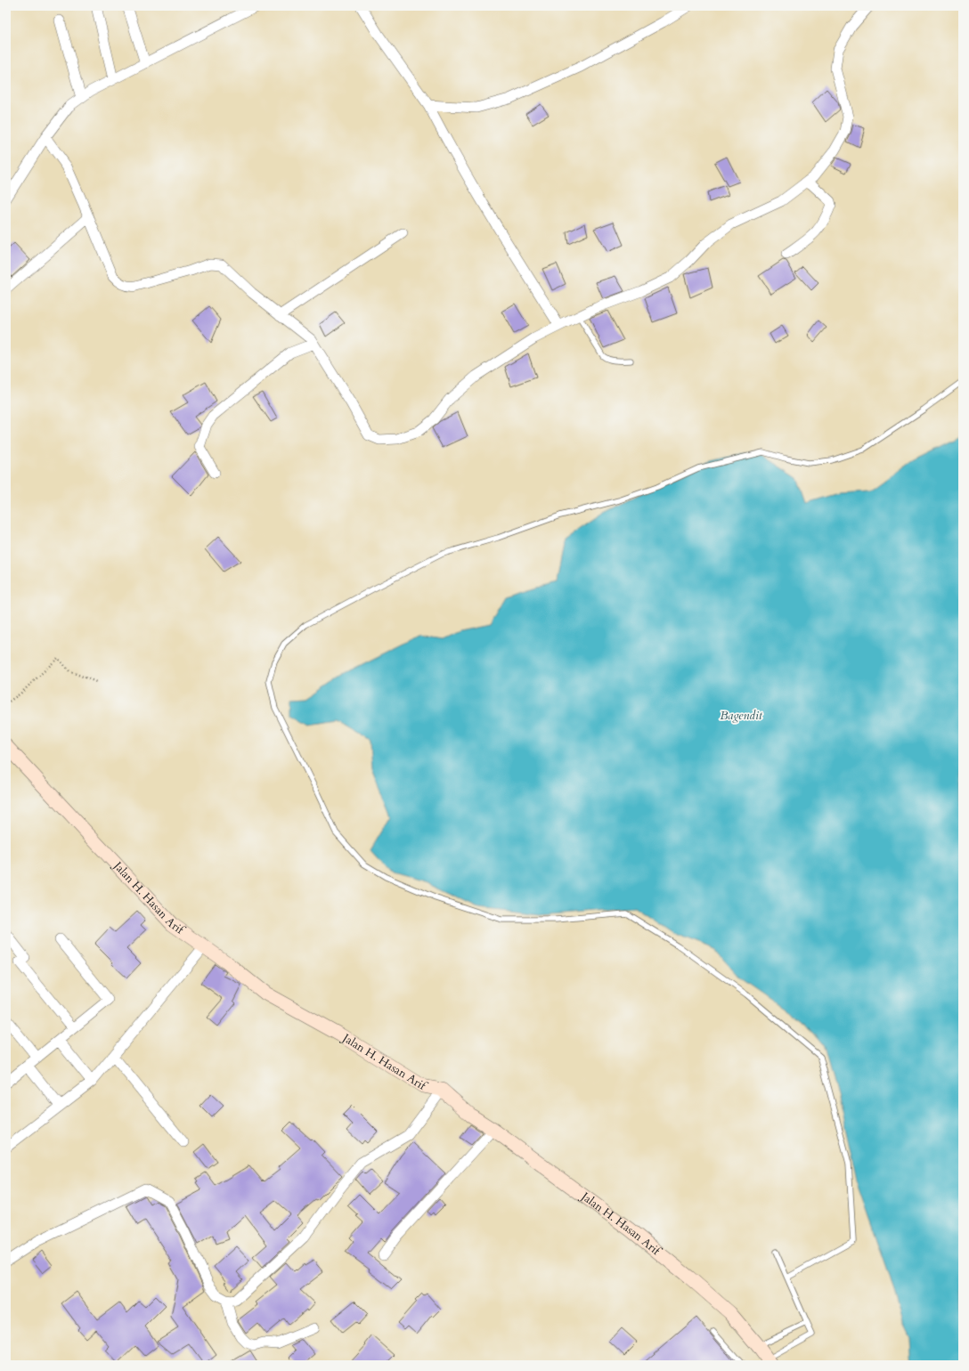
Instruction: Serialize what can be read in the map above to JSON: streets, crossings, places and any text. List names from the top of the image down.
{
  "streets": {
    "main road": ["Jalan H. Hasan Arif"]
  },
  "water": ["Bagendit"]
}
